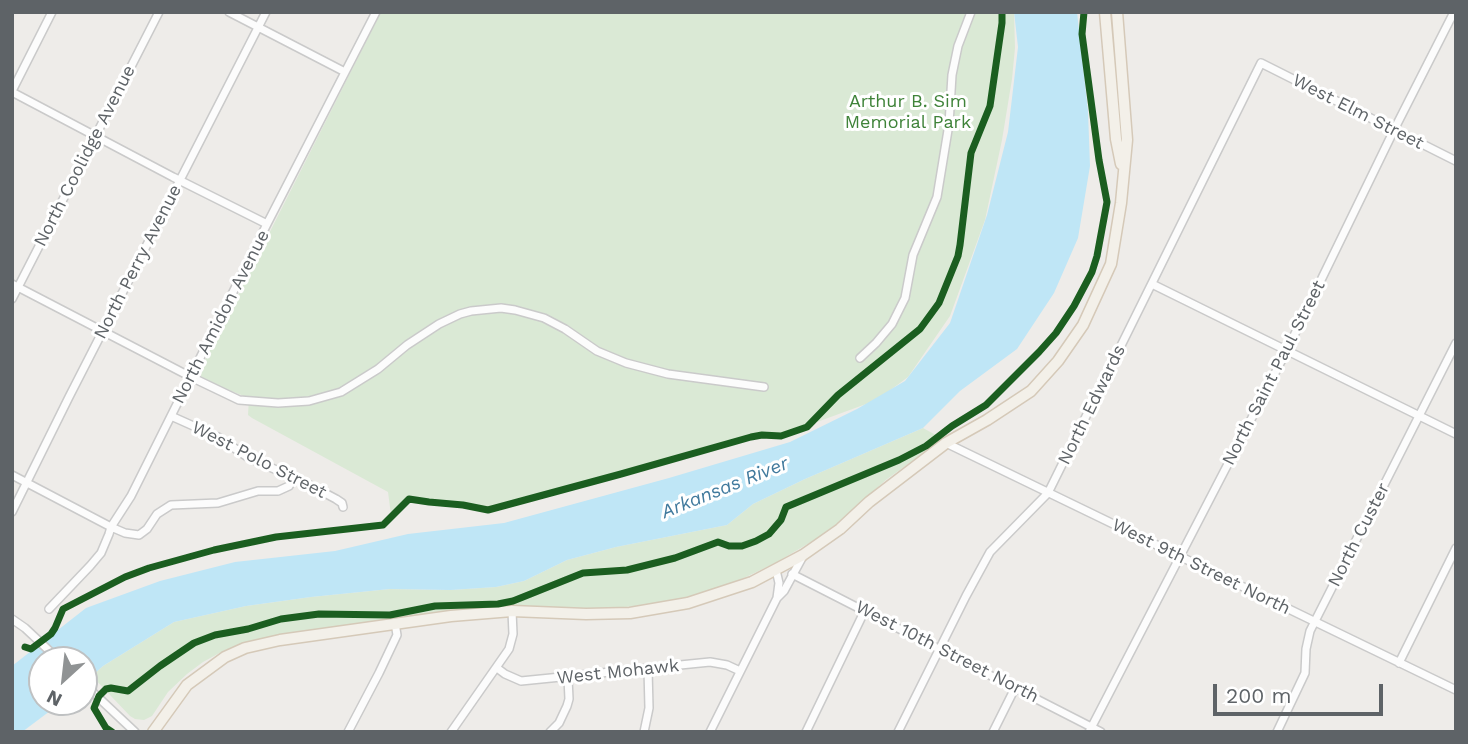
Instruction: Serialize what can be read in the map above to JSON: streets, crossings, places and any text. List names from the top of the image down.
{
  "streets": {
    "street": [
      "West Elm Street",
      "North Coolidge Avenue",
      "North Perry Avenue",
      "North Amidon Avenue",
      "North Saint Paul Street",
      "North Edwards",
      "West Polo Street",
      "North Custer",
      "West 9th Street North",
      "West 10th Street North",
      "West Mohawk"
    ]
  },
  "crossings": [
    ["West Elm Street", "North Saint Paul Street"],
    ["West Elm Street", "North Edwards"],
    ["North Amidon Avenue", "West Polo Street"],
    ["North Saint Paul Street", "West 9th Street North"],
    ["North Saint Paul Street", "West 10th Street North"],
    ["North Edwards", "West 9th Street North"],
    ["North Edwards", "West 10th Street North"],
    ["North Custer", "West 9th Street North"]
  ],
  "water": ["Arkansas River"],
  "parks": ["Arthur B. Sim Memorial Park"],
  "scale_bar": "200 m",
  "north": "bottom left"
}
